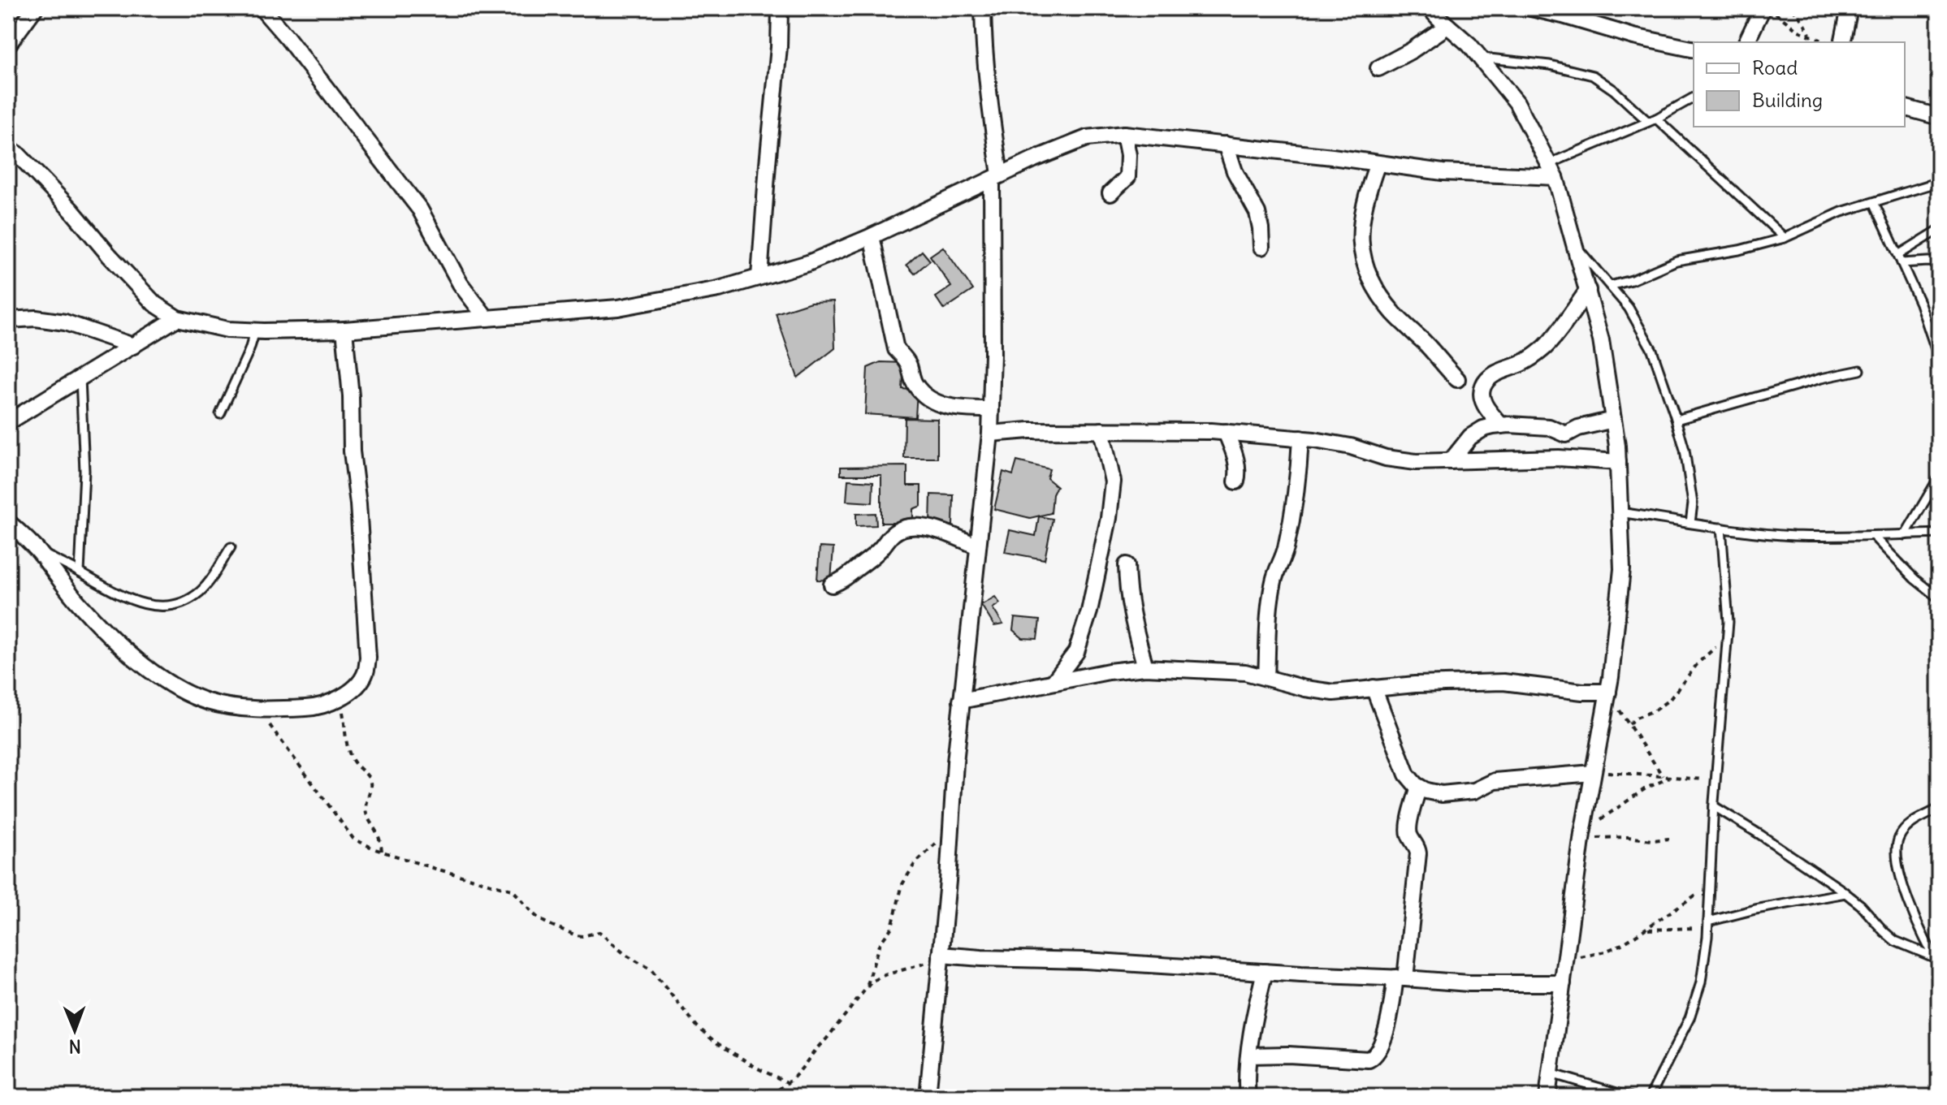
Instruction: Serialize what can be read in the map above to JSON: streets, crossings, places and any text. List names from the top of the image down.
{
  "legend": ["Road", "Building"],
  "north": "bottom"
}
